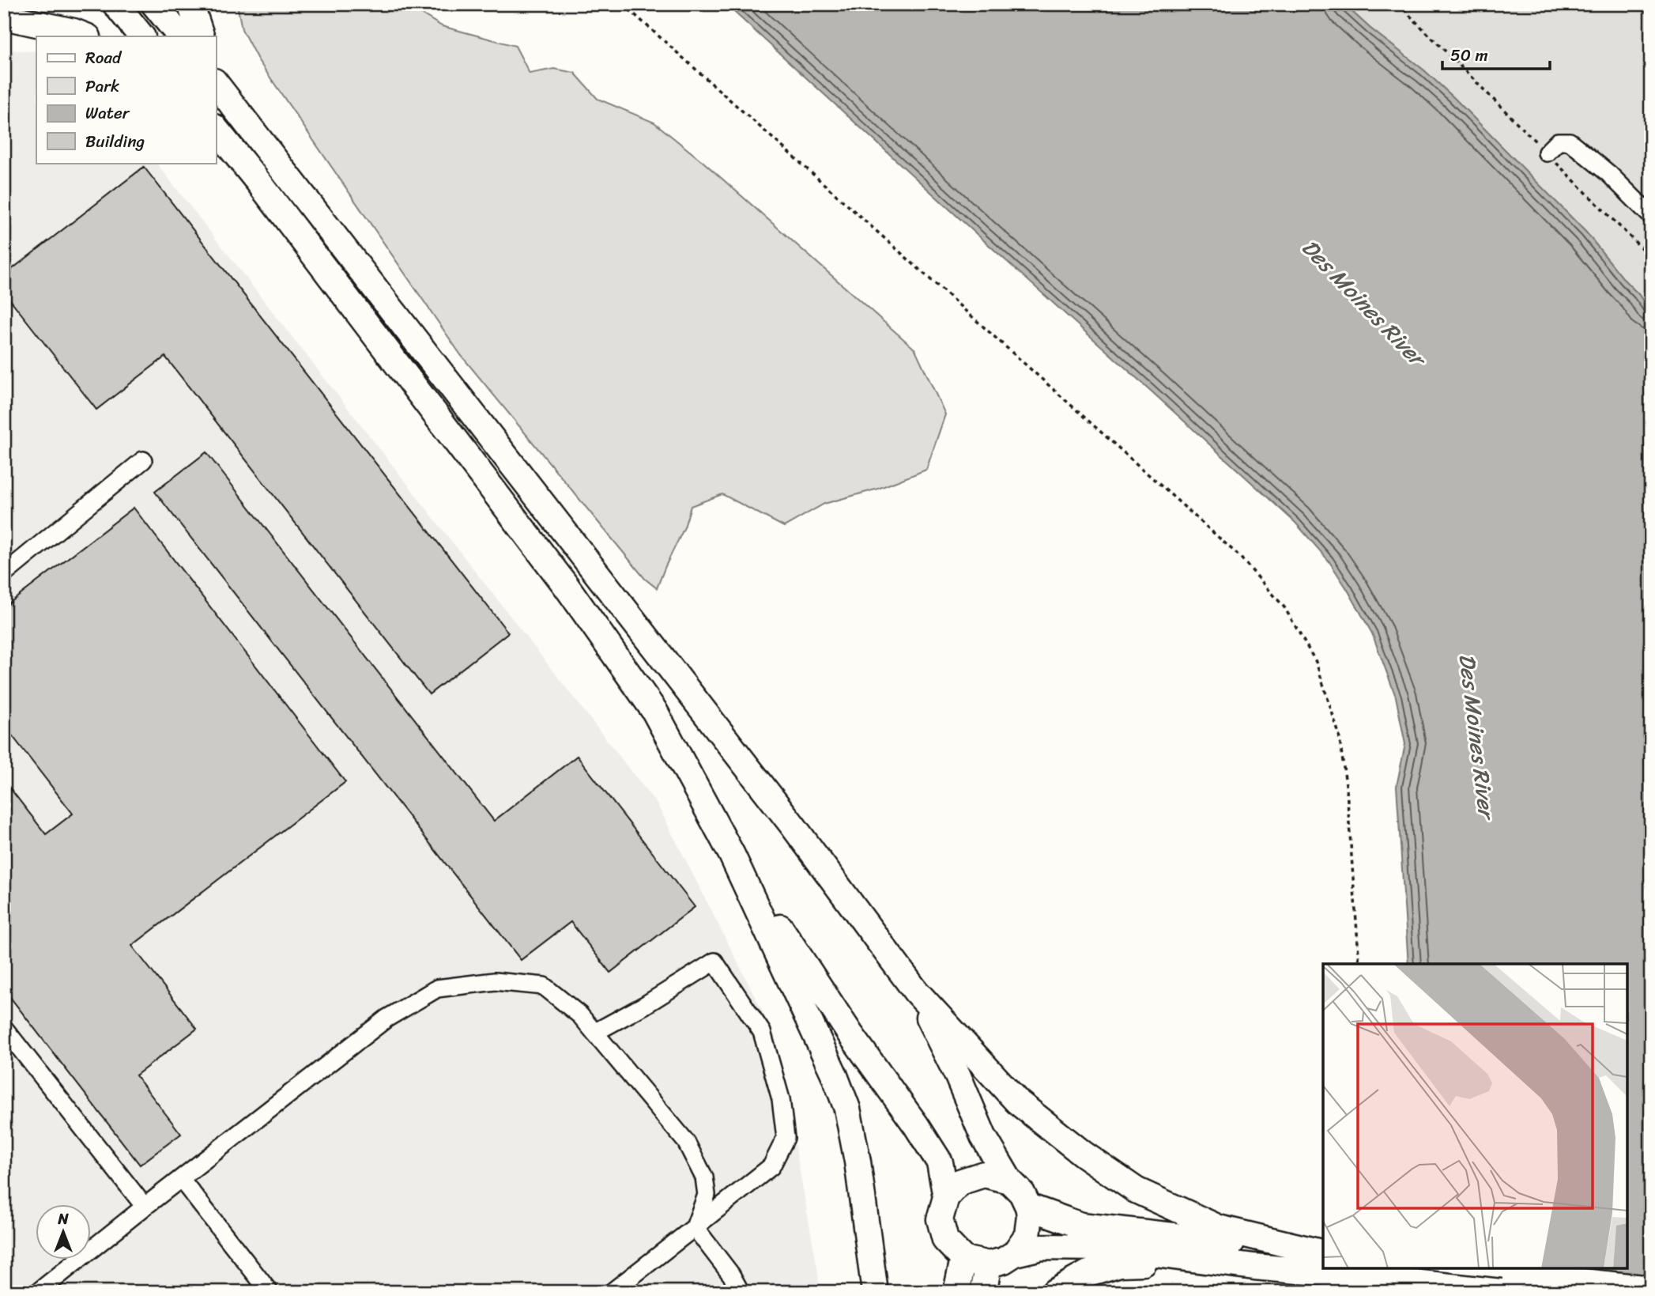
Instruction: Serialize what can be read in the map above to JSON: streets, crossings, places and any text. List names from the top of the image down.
{
  "water": ["Des Moines River"],
  "legend": [
    "Road",
    "Park",
    "Water",
    "Building"
  ],
  "scale_bar": "50 m",
  "north": "top"
}
